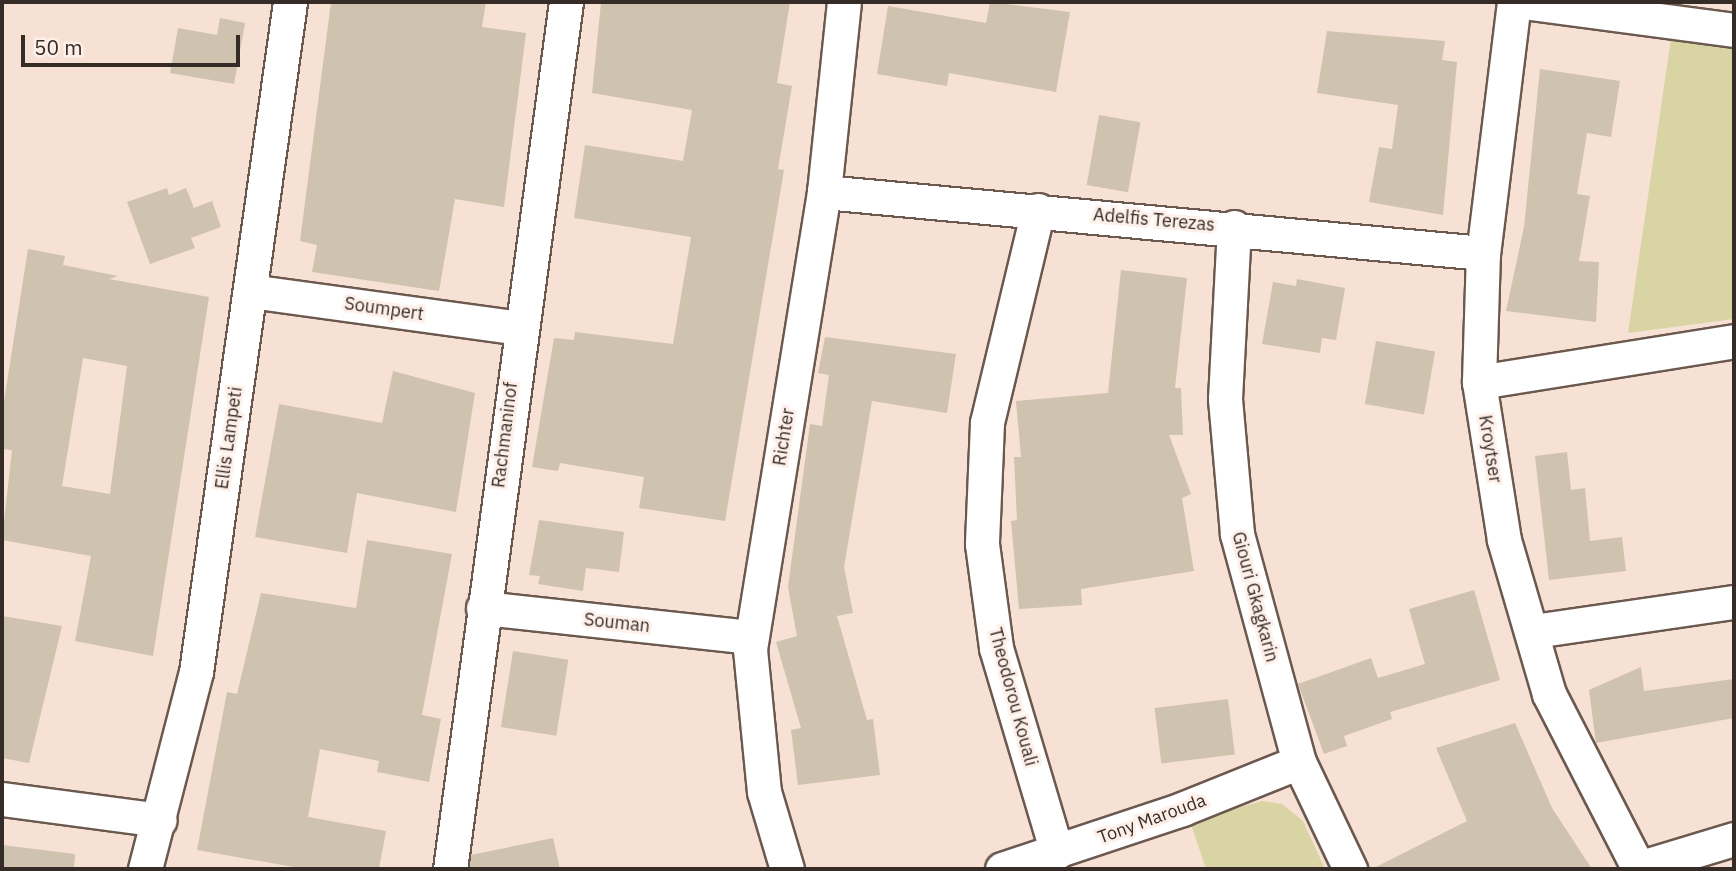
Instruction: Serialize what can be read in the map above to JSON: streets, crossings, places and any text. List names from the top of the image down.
{
  "streets": {
    "street": [
      "Adelfis Terezas",
      "Soumpert",
      "Rachmaninof",
      "Richter",
      "Ellis Lampeti",
      "Kroytser",
      "Giouri Gkagkarin",
      "Souman",
      "Theodorou Kouali",
      "Tony Marouda"
    ]
  },
  "crossings": [
    ["Adelfis Terezas", "Richter"],
    ["Adelfis Terezas", "Kroytser"],
    ["Adelfis Terezas", "Giouri Gkagkarin"],
    ["Adelfis Terezas", "Theodorou Kouali"],
    ["Soumpert", "Rachmaninof"],
    ["Soumpert", "Ellis Lampeti"],
    ["Rachmaninof", "Souman"],
    ["Richter", "Souman"],
    ["Giouri Gkagkarin", "Tony Marouda"],
    ["Theodorou Kouali", "Tony Marouda"]
  ],
  "scale_bar": "50 m"
}
